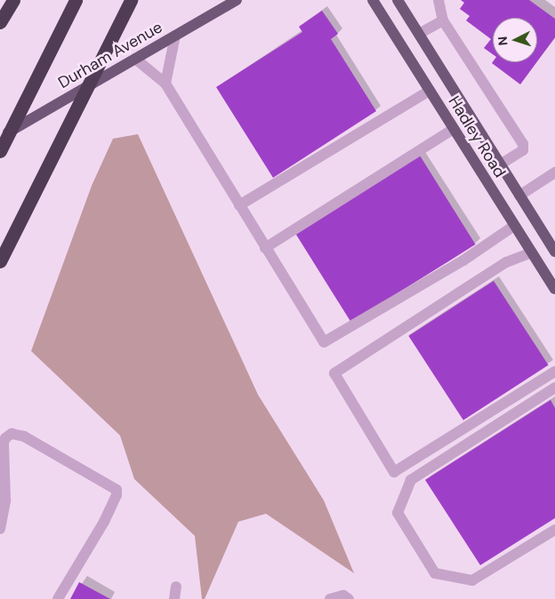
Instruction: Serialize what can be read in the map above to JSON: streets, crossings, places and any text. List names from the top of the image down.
{
  "streets": {
    "main road": ["Durham Avenue", "Hadley Road"]
  },
  "north": "left"
}
